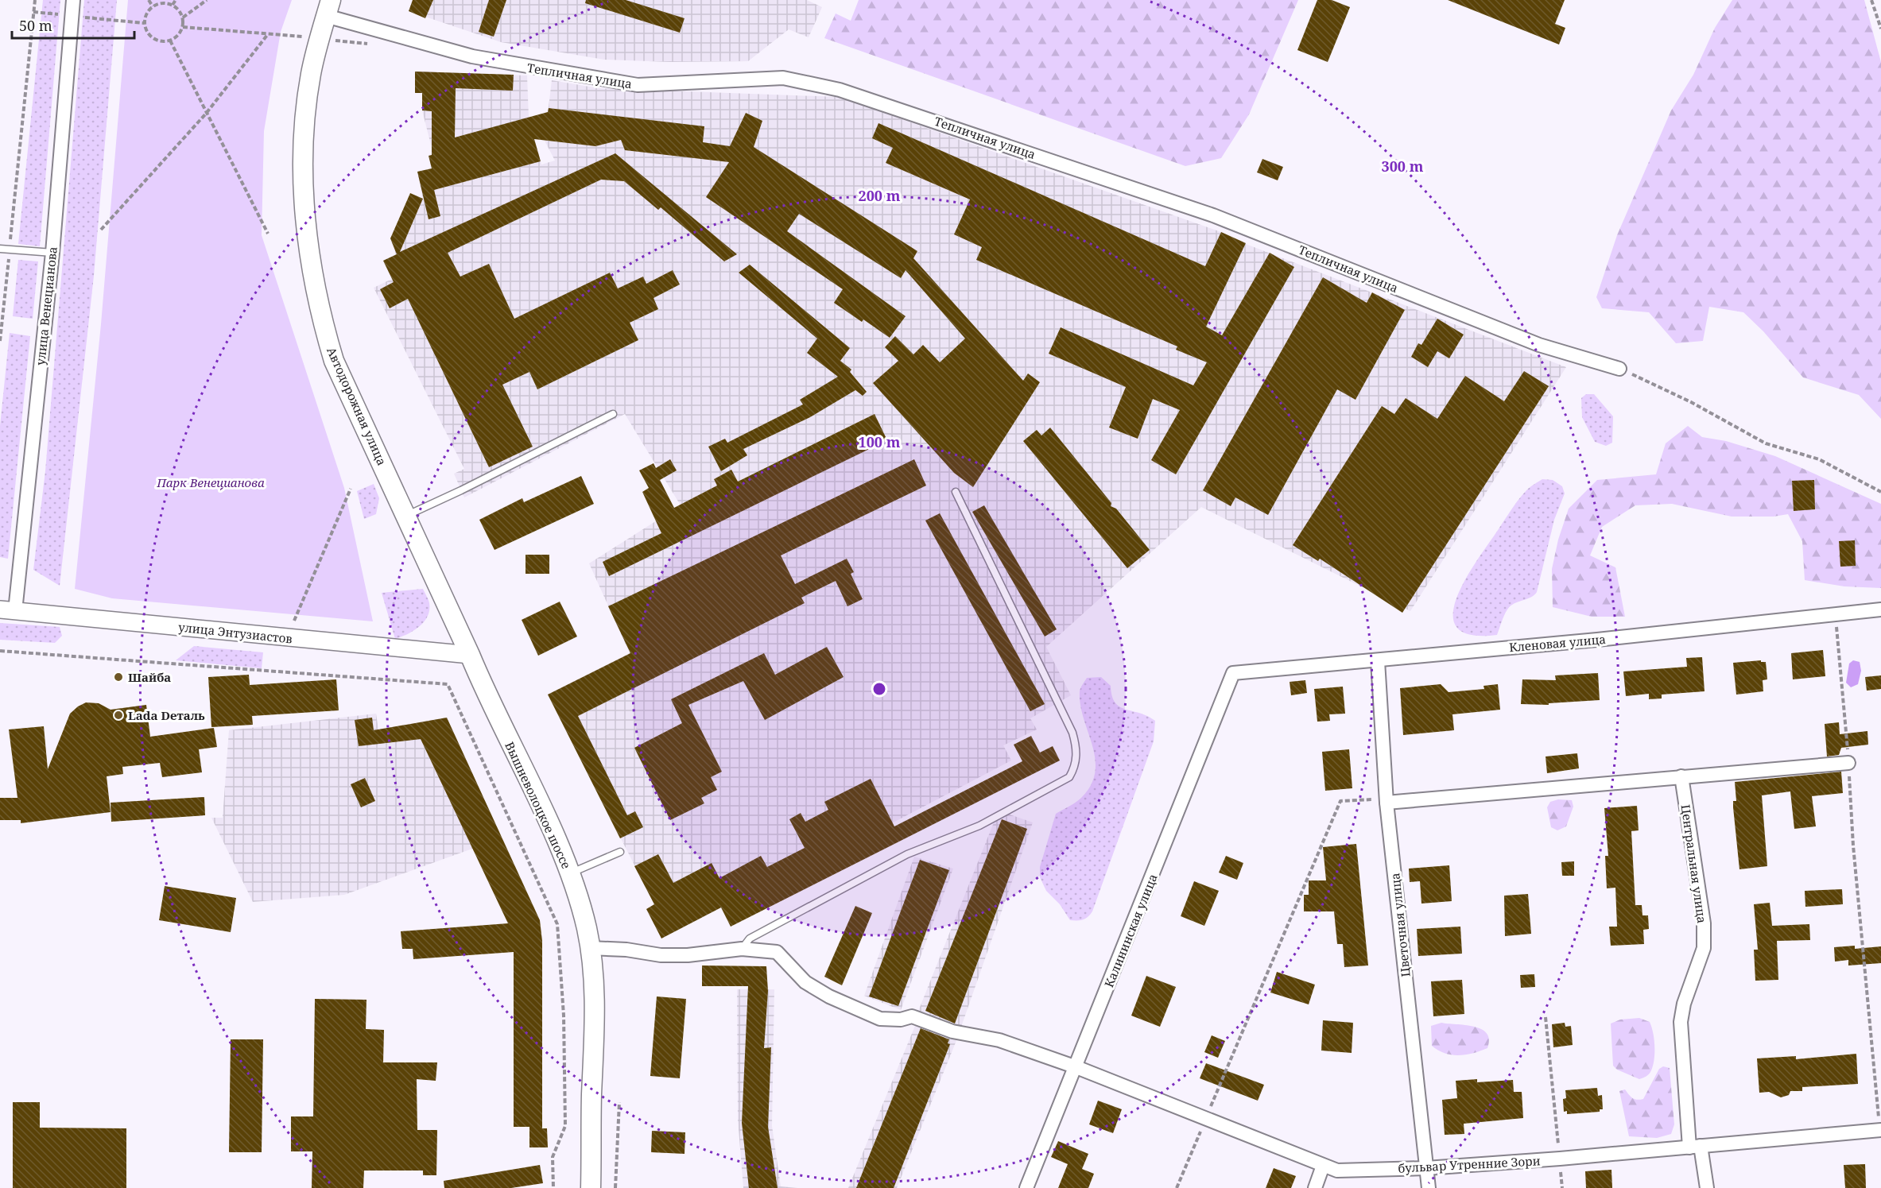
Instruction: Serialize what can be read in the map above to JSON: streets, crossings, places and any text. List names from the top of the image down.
{
  "streets": {
    "main road": ["Автодорожная улица", "Вышневолоцкое шоссе"],
    "street": [
      "Тепличная улица",
      "улица Венецианова",
      "улица Энтузиастов",
      "Кленовая улица",
      "Центральная улица",
      "Цветочная улица",
      "Калининская улица",
      "бульвар Утренние Зори"
    ]
  },
  "crossings": [
    ["Тепличная улица", "Автодорожная улица"],
    ["улица Венецианова", "улица Энтузиастов"],
    ["Автодорожная улица", "улица Энтузиастов"],
    ["Автодорожная улица", "Вышневолоцкое шоссе"],
    ["улица Энтузиастов", "Вышневолоцкое шоссе"],
    ["Кленовая улица", "Цветочная улица"],
    ["Кленовая улица", "Калининская улица"],
    ["Вышневолоцкое шоссе", "бульвар Утренние Зори"],
    ["Центральная улица", "бульвар Утренние Зори"],
    ["Цветочная улица", "бульвар Утренние Зори"],
    ["Калининская улица", "бульвар Утренние Зори"]
  ],
  "parks": ["Парк Венецианова"],
  "places": ["Шайба", "Lada Dеталь"],
  "scale_bar": "50 m",
  "rings": ["300 m", "200 m", "100 m"]
}
